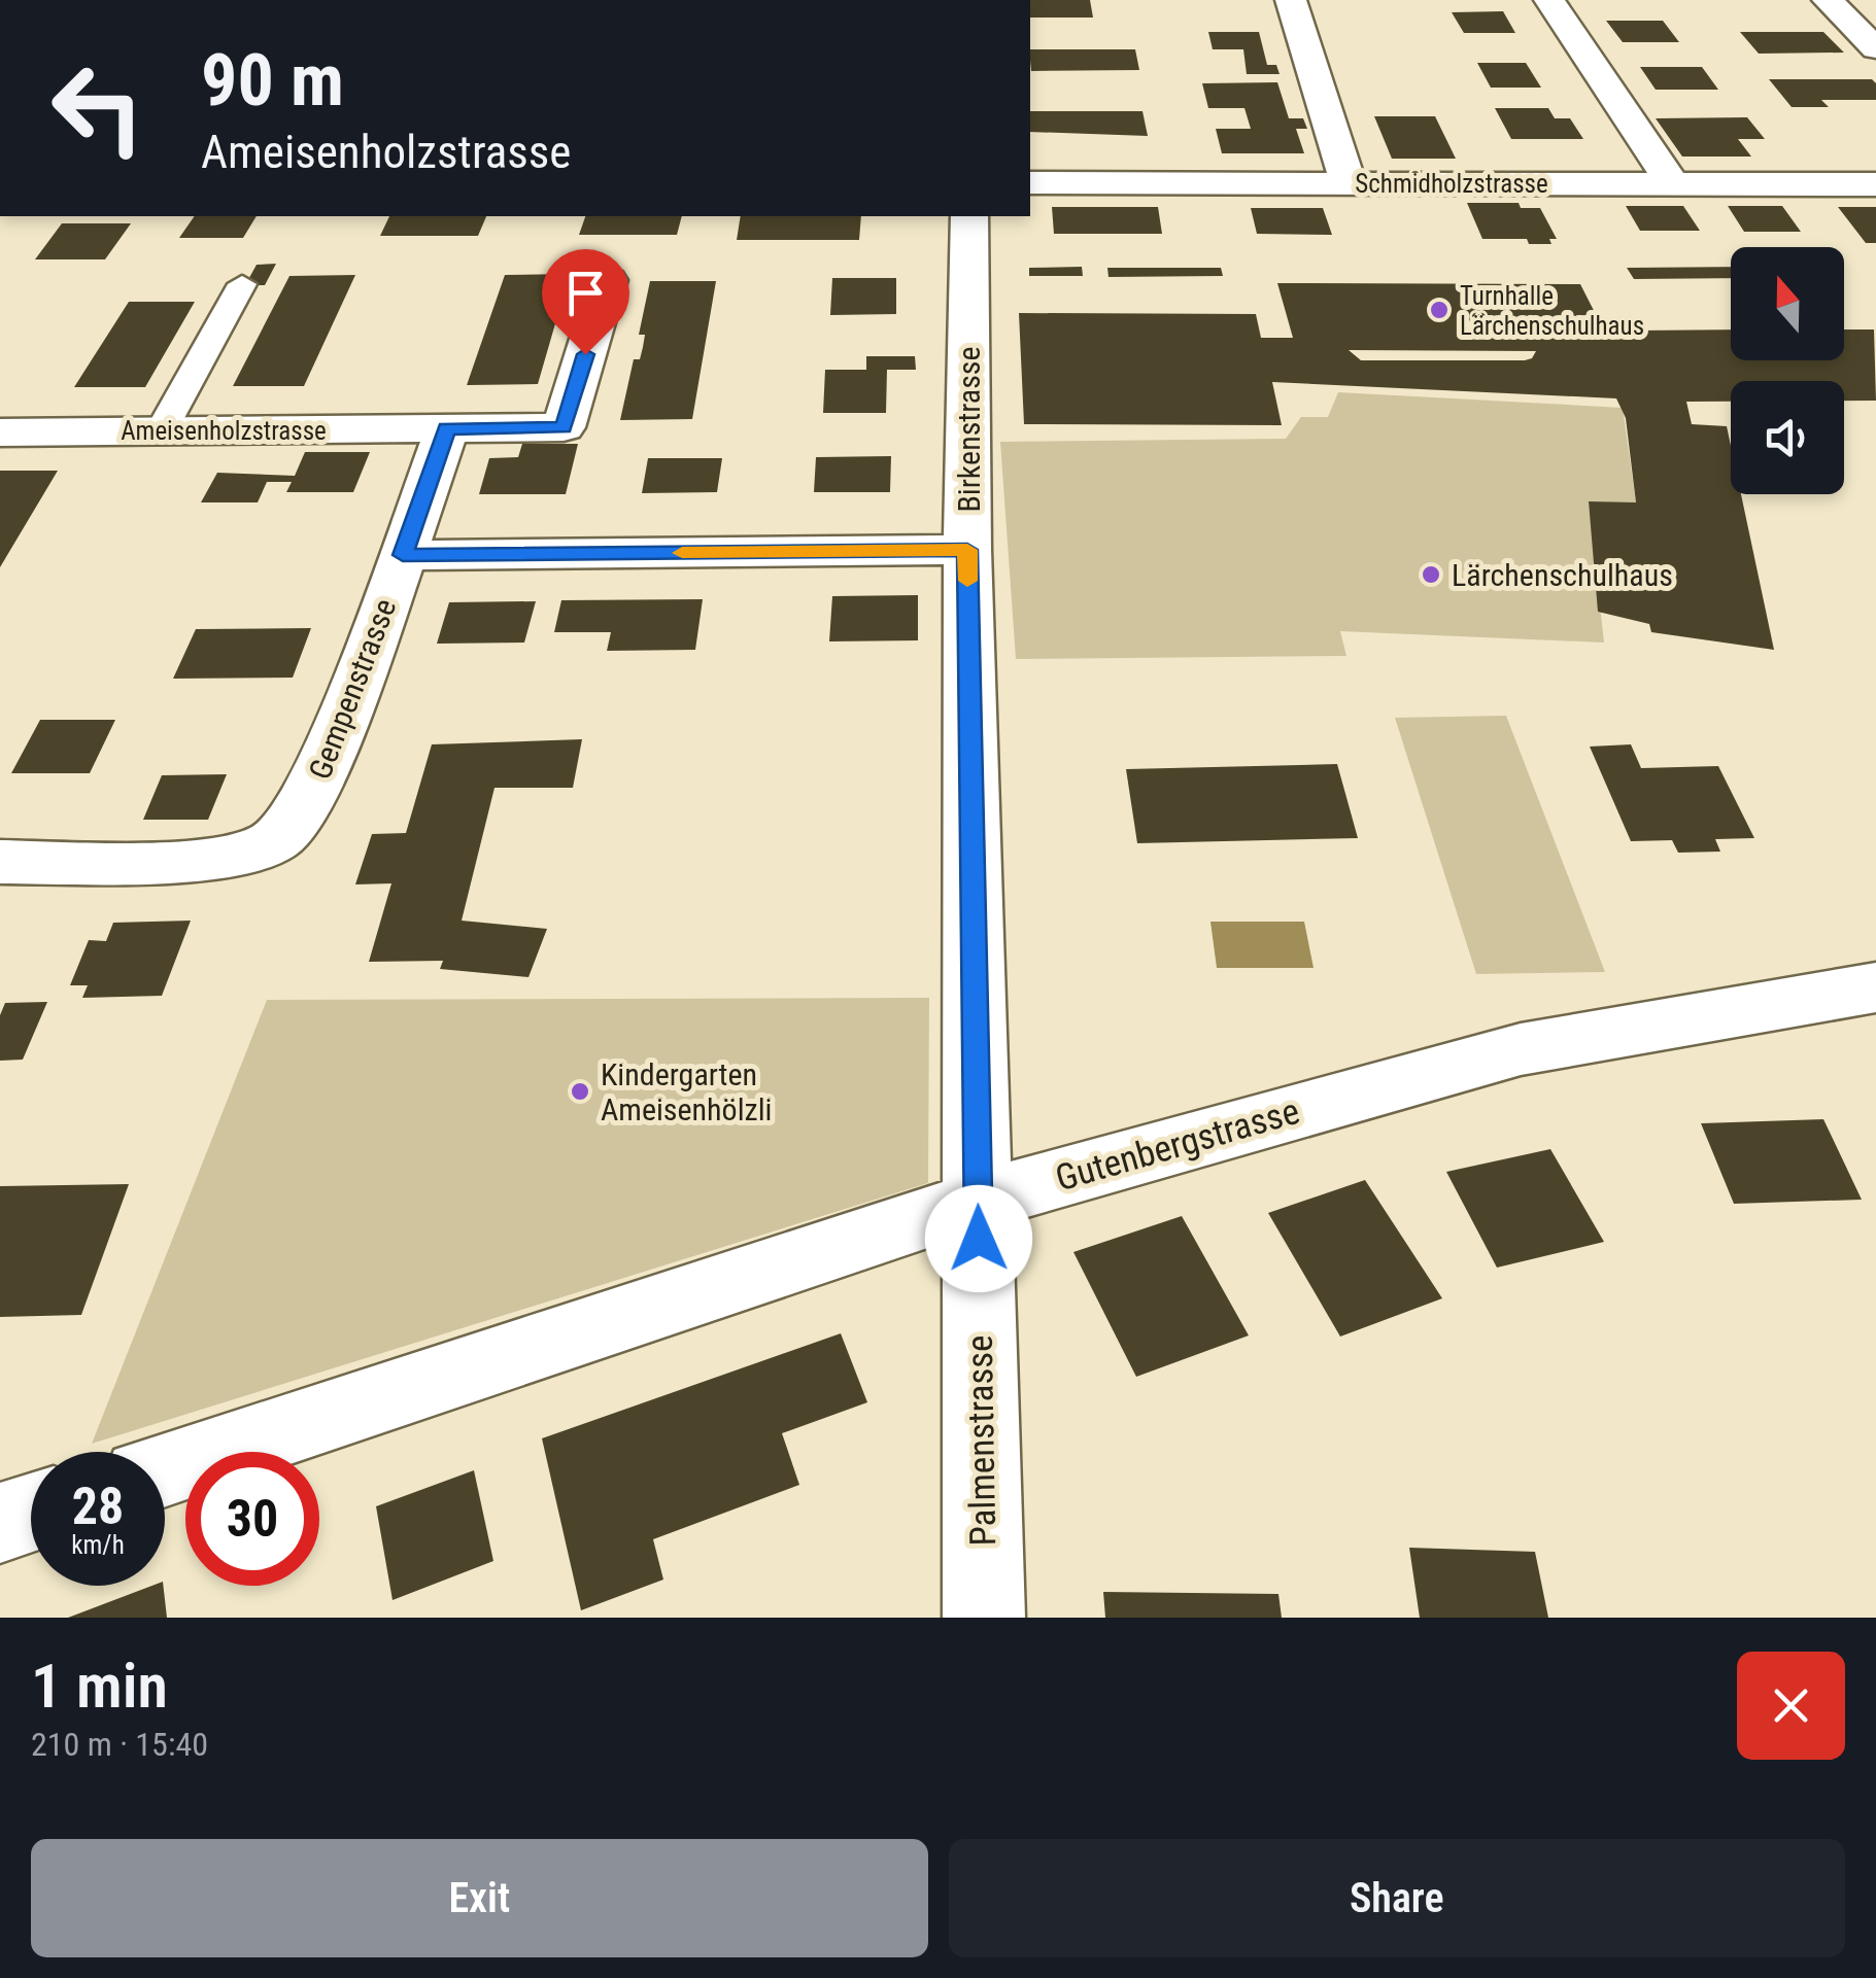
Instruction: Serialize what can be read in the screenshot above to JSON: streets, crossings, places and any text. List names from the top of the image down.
{
  "streets": {
    "street": [
      "Schmidholzstrasse",
      "Birkenstrasse",
      "Ameisenholzstrasse",
      "Gempenstrasse",
      "Gutenbergstrasse",
      "Palmenstrasse"
    ]
  },
  "crossings": [
    ["Birkenstrasse", "Gutenbergstrasse"],
    ["Birkenstrasse", "Palmenstrasse"],
    ["Gutenbergstrasse", "Palmenstrasse"]
  ],
  "places": ["Turnhalle Lärchenschulhaus", "Lärchenschulhaus", "Kindergarten Ameisenhölzli"],
  "north": "top",
  "page": {
    "turn": ["90 m", "Ameisenholzstrasse"],
    "speed": "28 km/h",
    "limit": "30",
    "heading": ["1 min", "210 m · 15:40"],
    "buttons": ["Exit", "Share"]
  }
}
